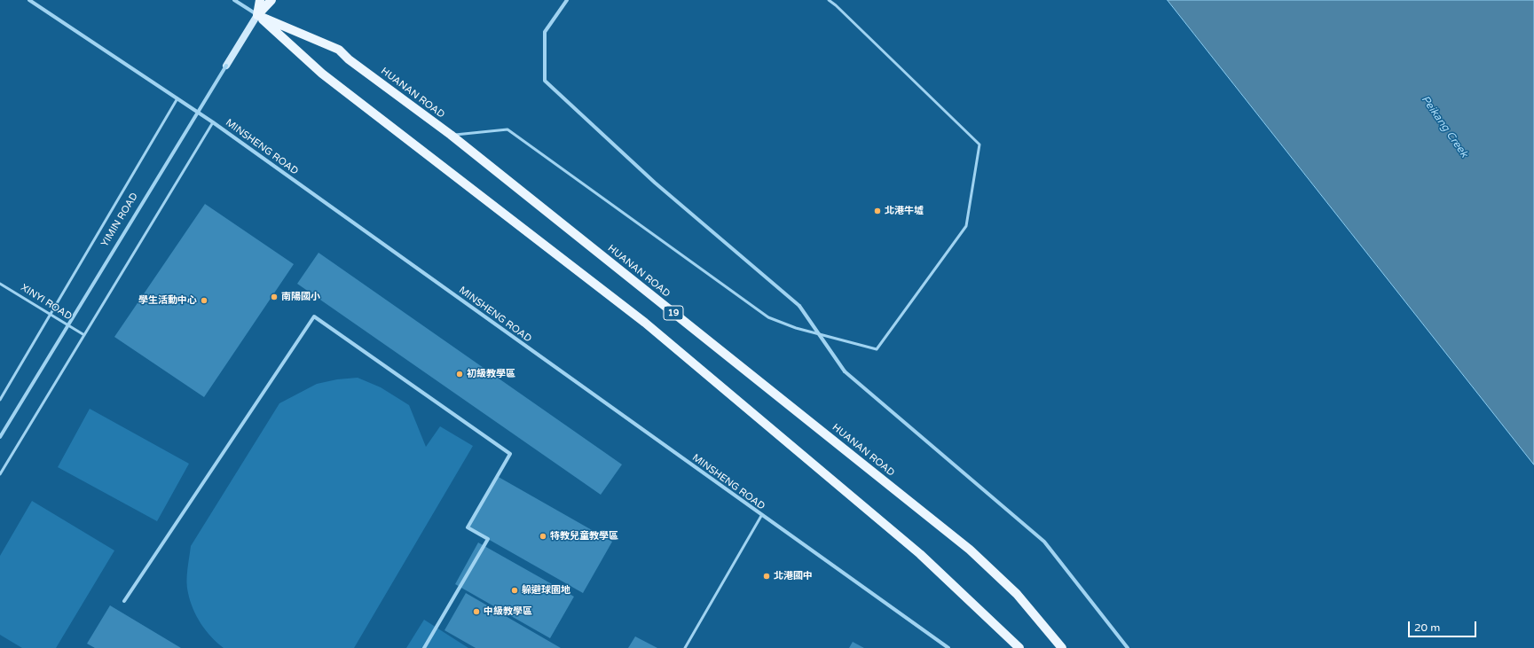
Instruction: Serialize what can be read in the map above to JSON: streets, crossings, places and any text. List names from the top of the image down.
{
  "streets": {
    "main road": ["HUANAN ROAD", "19"],
    "street": ["MINSHENG ROAD", "YIMIN ROAD"],
    "lane": ["XINYI ROAD"]
  },
  "crossings": [
    ["HUANAN ROAD", "YIMIN ROAD"],
    ["HUANAN ROAD", "19"],
    ["MINSHENG ROAD", "YIMIN ROAD"],
    ["YIMIN ROAD", "XINYI ROAD"],
    ["YIMIN ROAD", "19"]
  ],
  "water": ["Peikang Creek"],
  "places": [
    "北港牛墟",
    "南陽國小",
    "學生活動中心",
    "初級教學區",
    "特教兒童教學區",
    "北港國中",
    "躲避球園地",
    "中級教學區"
  ],
  "scale_bar": "20 m"
}
